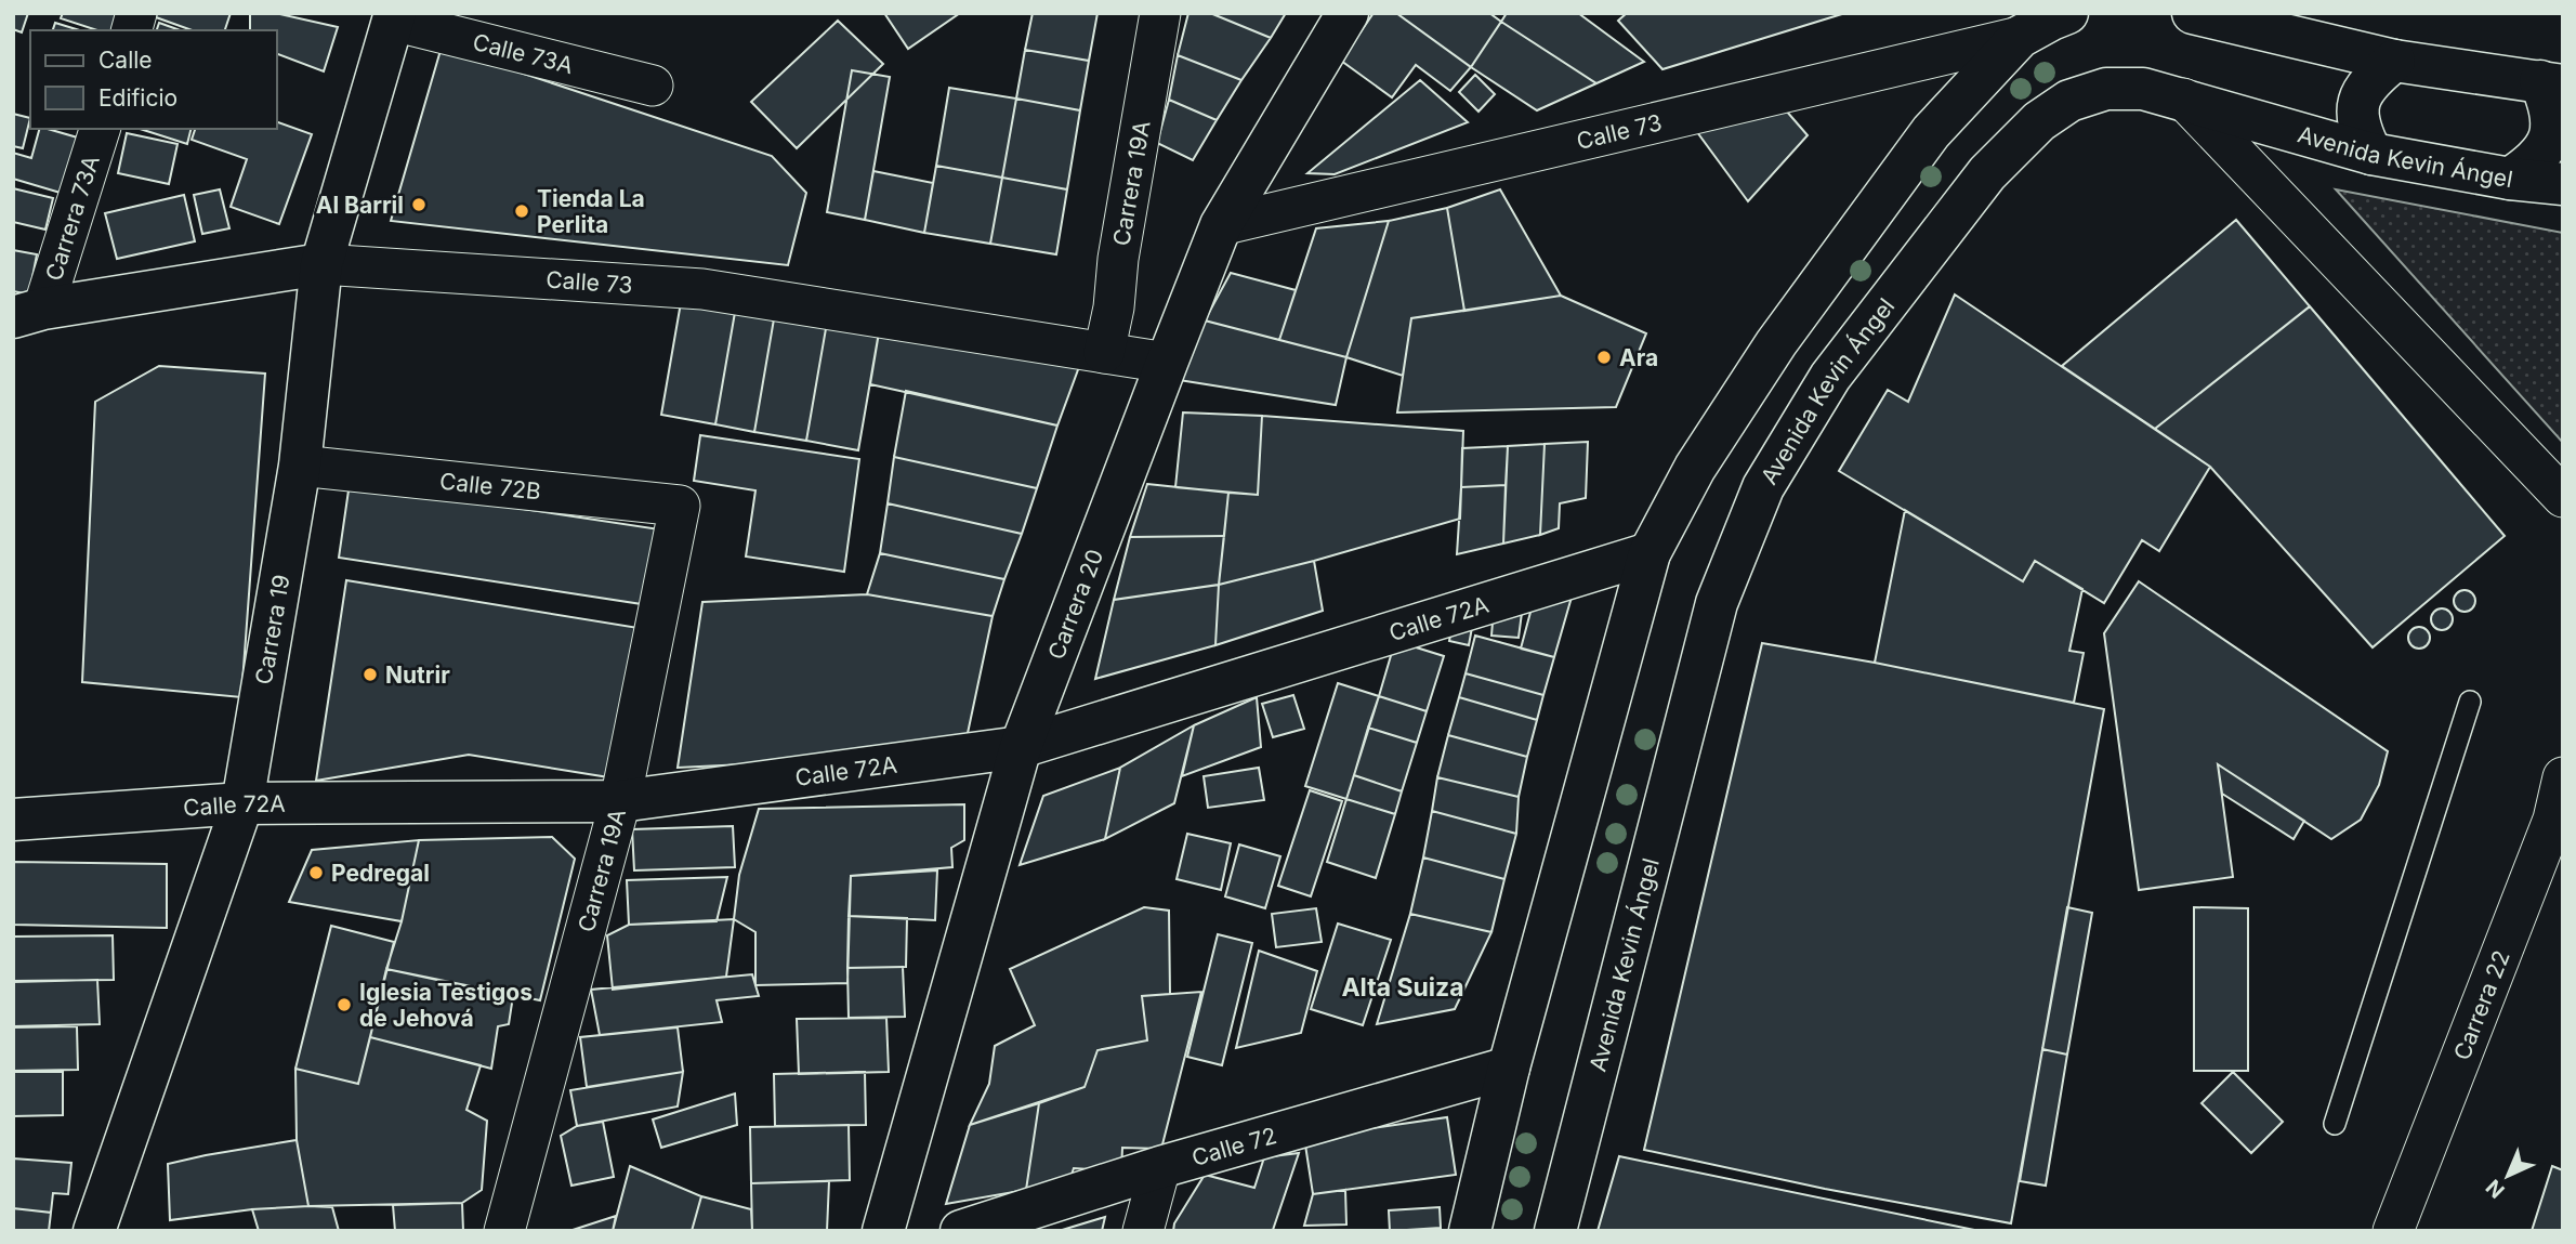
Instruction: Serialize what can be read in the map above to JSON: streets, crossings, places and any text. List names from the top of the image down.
{
  "streets": {
    "street": [
      "Calle 73A",
      "Calle 73",
      "Avenida Kevin Ángel",
      "Carrera 19A",
      "Carrera 73A",
      "Calle 72B",
      "Carrera 20",
      "Calle 72A",
      "Carrera 19",
      "Carrera 22",
      "Calle 72"
    ]
  },
  "crossings": [
    ["Calle 73A", "Carrera 19"],
    ["Calle 73", "Carrera 19A"],
    ["Calle 73", "Carrera 73A"],
    ["Calle 73", "Carrera 20"],
    ["Calle 73", "Carrera 19"],
    ["Carrera 19A", "Calle 72B"],
    ["Carrera 19A", "Calle 72A"],
    ["Calle 72B", "Carrera 19"],
    ["Carrera 20", "Calle 72A"],
    ["Calle 72A", "Carrera 19"]
  ],
  "districts": ["Alta Suiza"],
  "places": [
    "Al Barril",
    "Tienda La Perlita",
    "Ara",
    "Nutrir",
    "Pedregal",
    "Iglesia Testigos de Jehová"
  ],
  "legend": ["Calle", "Edificio"],
  "north": "bottom left"
}
